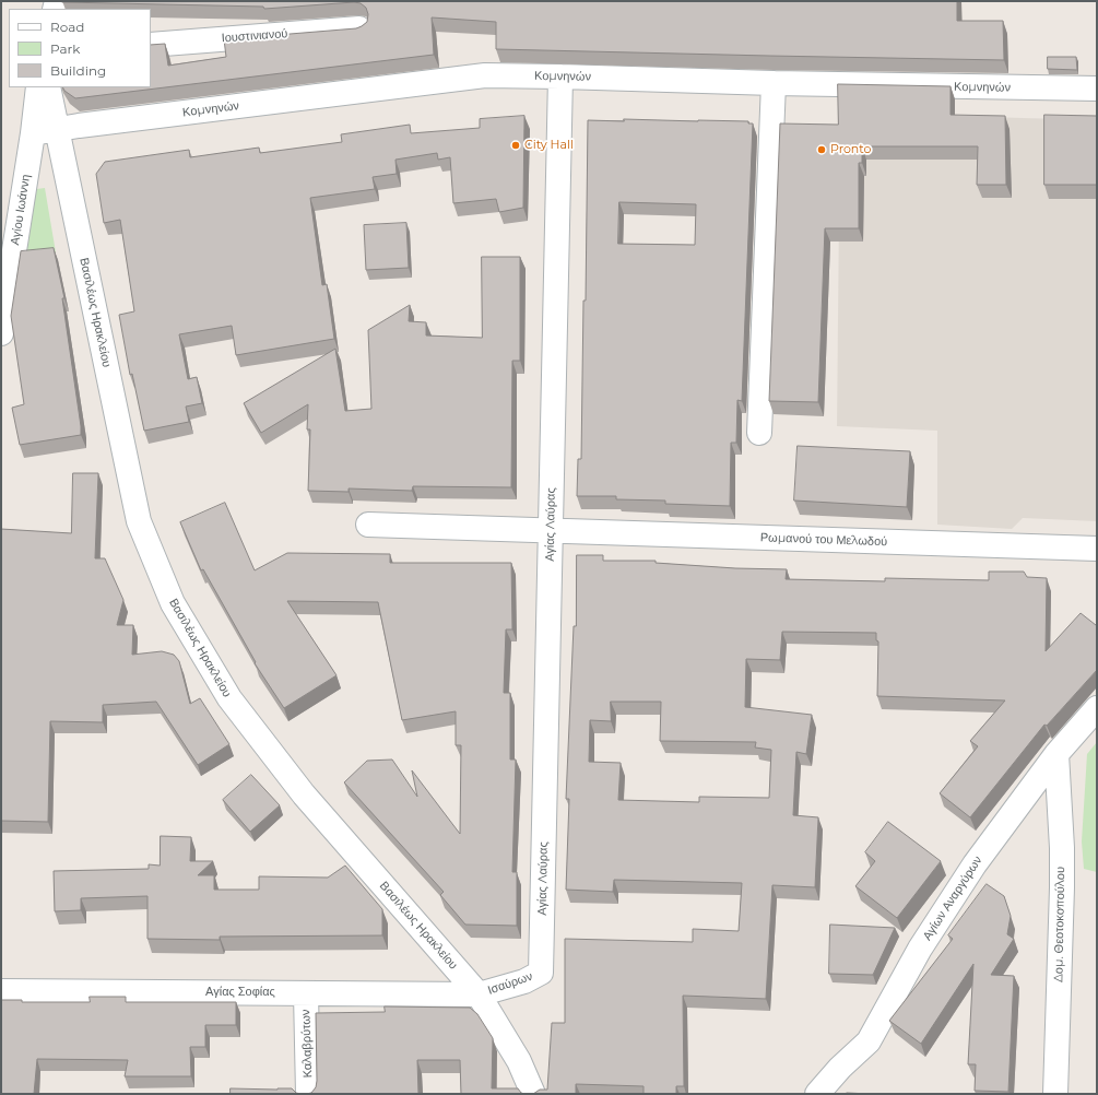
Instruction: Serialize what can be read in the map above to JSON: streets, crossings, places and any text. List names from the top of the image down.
{
  "streets": {
    "street": [
      "Ιουστινιανού",
      "Κομνηνών",
      "Αγίου Ιωάννη",
      "Βασιλέως Ηρακλείου",
      "Αγίας Λαύρας",
      "Ρωμανού του Μελωδού",
      "Αγίων Αναργύρων",
      "Δομ. Θεοτοκοπούλου",
      "Ισαύρων",
      "Αγίας Σοφίας",
      "Καλαβρύτων"
    ]
  },
  "crossings": [
    ["Κομνηνών", "Αγίου Ιωάννη"],
    ["Κομνηνών", "Βασιλέως Ηρακλείου"],
    ["Κομνηνών", "Αγίας Λαύρας"],
    ["Βασιλέως Ηρακλείου", "Ισαύρων"],
    ["Βασιλέως Ηρακλείου", "Αγίας Σοφίας"],
    ["Αγίας Λαύρας", "Ρωμανού του Μελωδού"],
    ["Αγίας Λαύρας", "Ισαύρων"],
    ["Αγίων Αναργύρων", "Δομ. Θεοτοκοπούλου"],
    ["Ισαύρων", "Αγίας Σοφίας"],
    ["Αγίας Σοφίας", "Καλαβρύτων"]
  ],
  "places": ["City Hall", "Pronto"],
  "legend": ["Road", "Park", "Building"]
}
